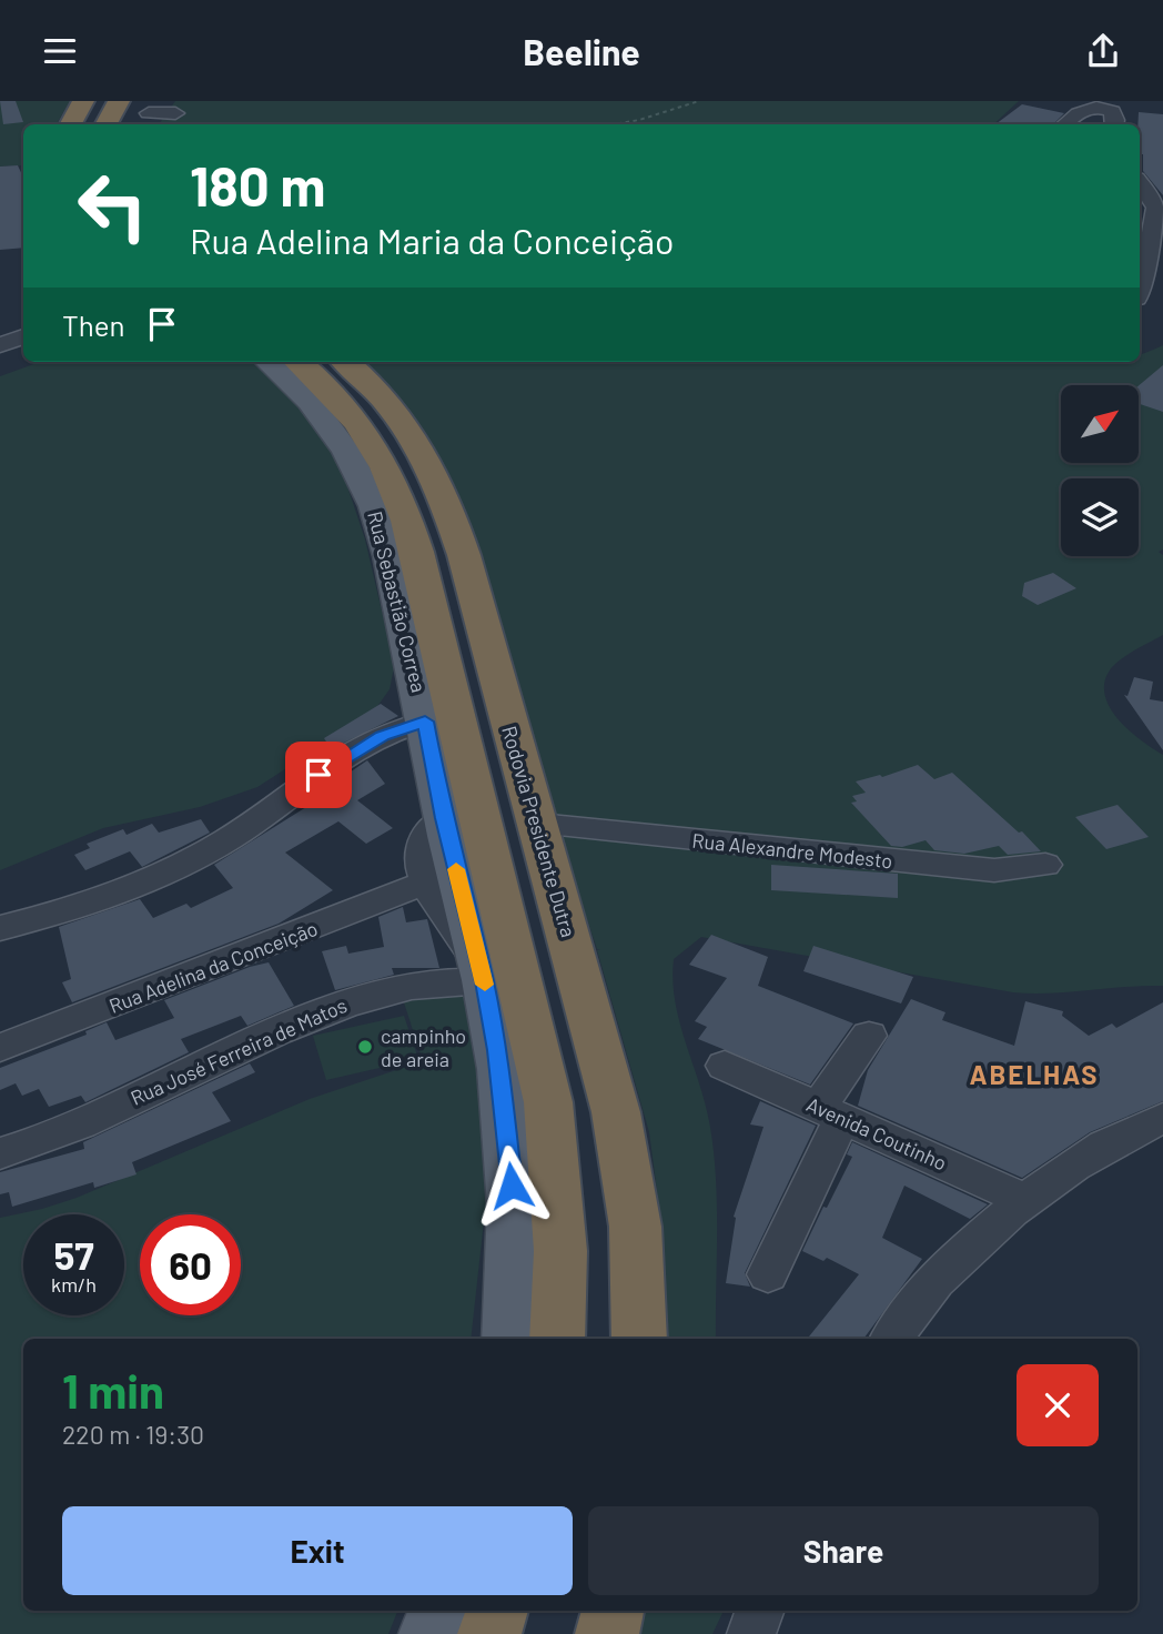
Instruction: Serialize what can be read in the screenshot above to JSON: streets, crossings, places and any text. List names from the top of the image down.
{
  "streets": {
    "highway": ["Rodovia Presidente Dutra"],
    "main road": ["Rua Sebastião Correa"],
    "street": [
      "Rua Alexandre Modesto",
      "Rua Adelina da Conceição",
      "Rua José Ferreira de Matos",
      "Avenida Coutinho"
    ]
  },
  "crossings": [
    ["Rua Sebastião Correa", "Rua José Ferreira de Matos"],
    ["Rodovia Presidente Dutra", "Rua Alexandre Modesto"]
  ],
  "districts": ["ABELHAS"],
  "places": ["campinho de areia"],
  "north": "top right",
  "page": {
    "header": "Beeline",
    "turn": ["180 m", "Rua Adelina Maria da Conceição"],
    "then": "Then",
    "speed": "57 km/h",
    "limit": "60",
    "heading": ["1 min", "220 m · 19:30"],
    "buttons": ["Exit", "Share"]
  }
}
